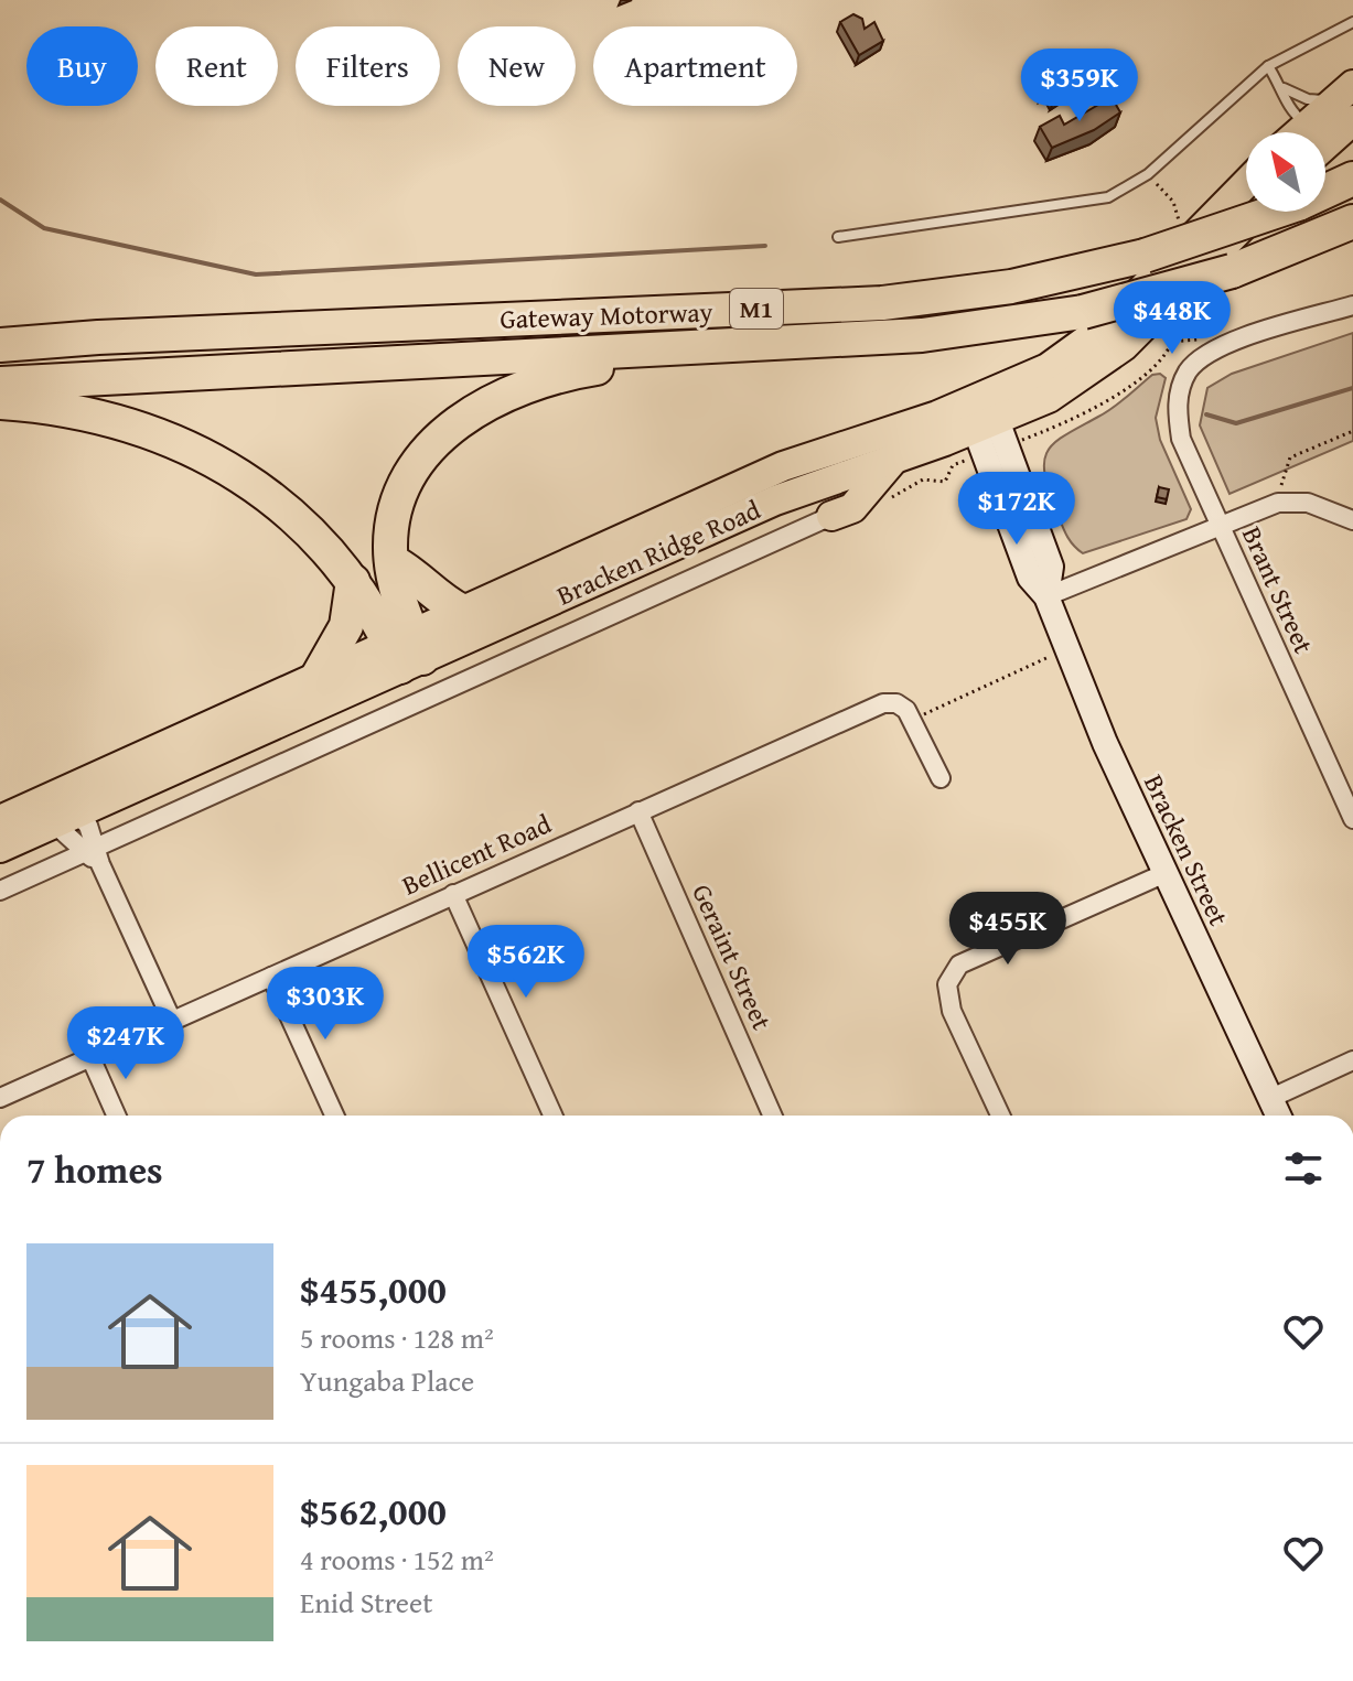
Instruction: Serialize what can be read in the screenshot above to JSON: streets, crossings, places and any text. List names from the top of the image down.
{
  "streets": {
    "highway": ["M1", "Gateway Motorway"],
    "main road": ["Bracken Ridge Road"],
    "street": [
      "Brant Street",
      "Bracken Street",
      "Bellicent Road",
      "Geraint Street"
    ]
  },
  "crossings": [
    ["Bracken Ridge Road", "Bracken Street"],
    ["Bellicent Road", "Geraint Street"]
  ],
  "north": "top left",
  "page": {
    "chip": [
      "Buy",
      "Rent",
      "Filters",
      "New",
      "Apartment"
    ],
    "price": [
      "$359K",
      "$448K",
      "$172K",
      "$455K",
      "$562K",
      "$303K",
      "$247K"
    ],
    "heading": "7 homes",
    "list": [
      {
        "name": "$455,000",
        "note": "5 rooms · 128 m² · Yungaba Place"
      },
      {
        "name": "$562,000",
        "note": "4 rooms · 152 m² · Enid Street"
      }
    ]
  }
}
